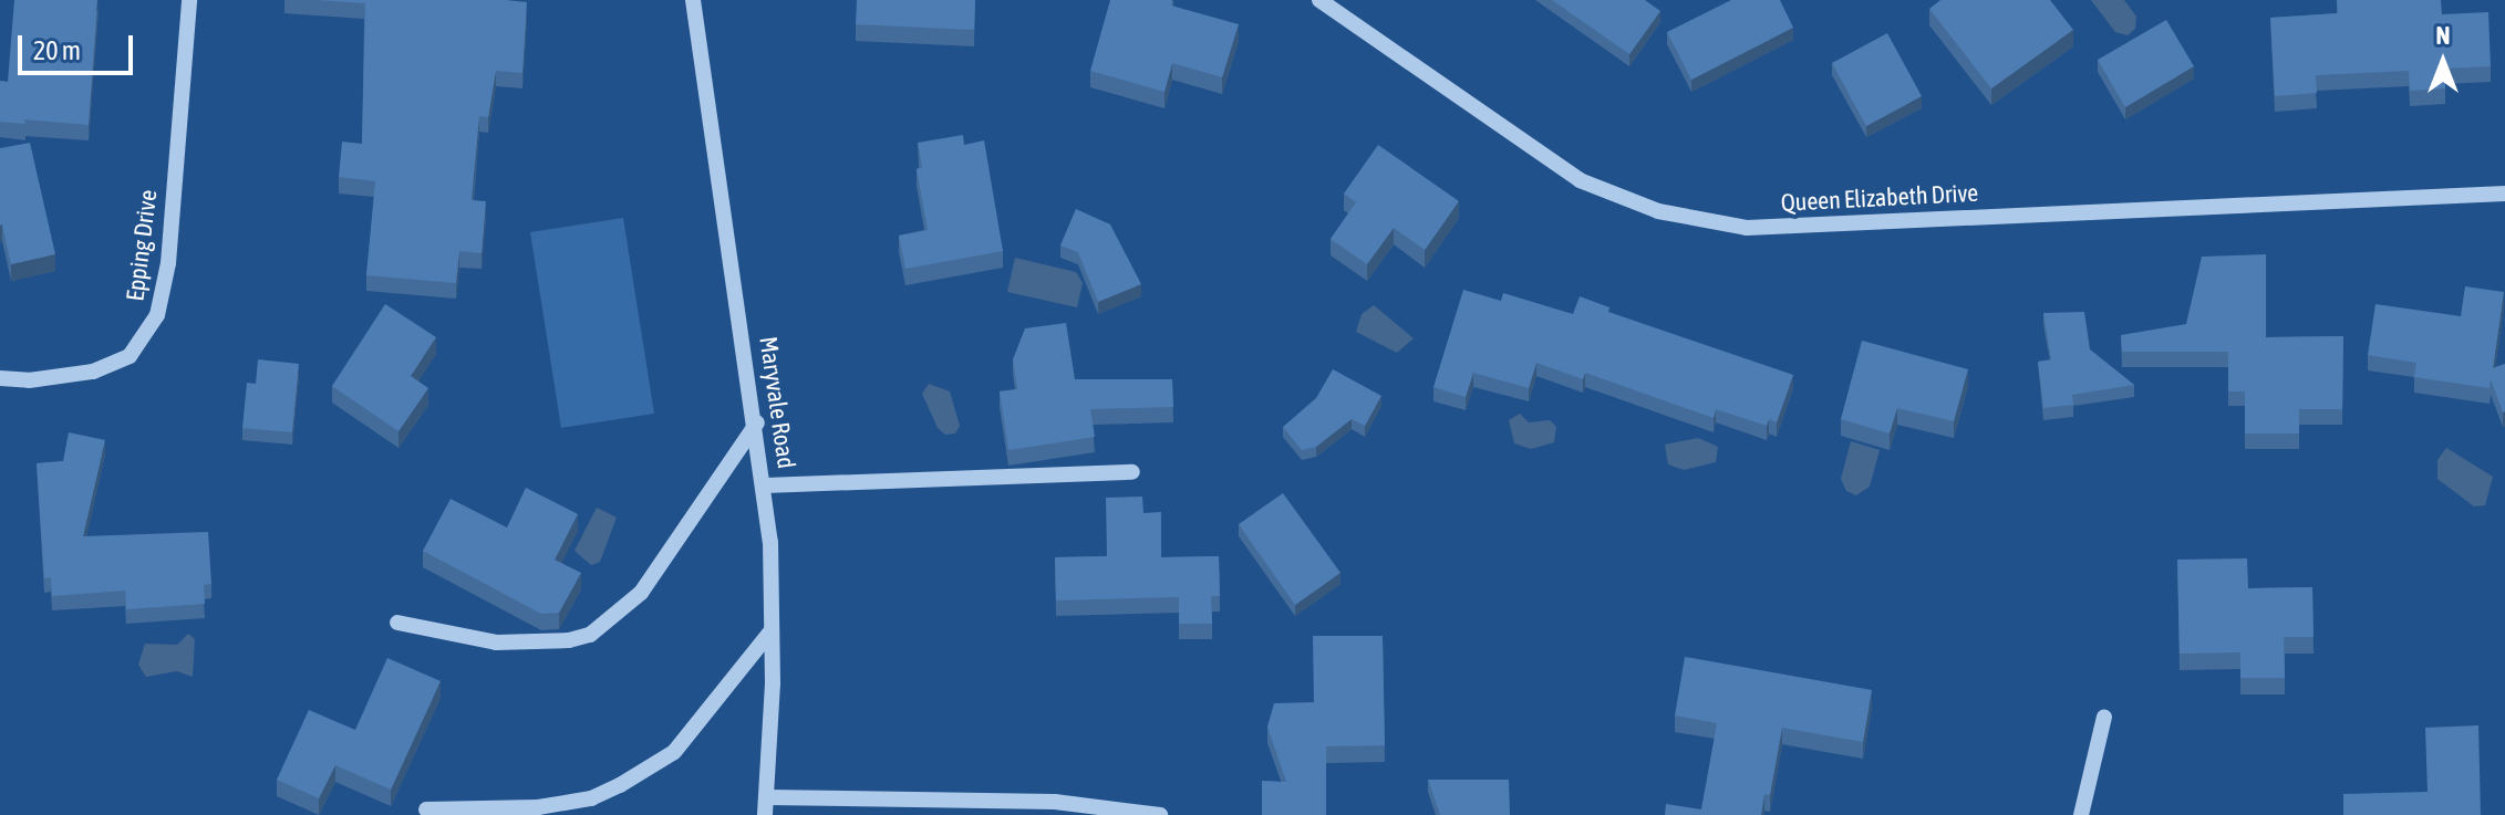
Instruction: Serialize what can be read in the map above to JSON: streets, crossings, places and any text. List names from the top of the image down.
{
  "streets": {
    "street": ["Queen Elizabeth Drive", "Epping Drive", "Maryvale Road"]
  },
  "scale_bar": "20 m",
  "north": "top"
}
